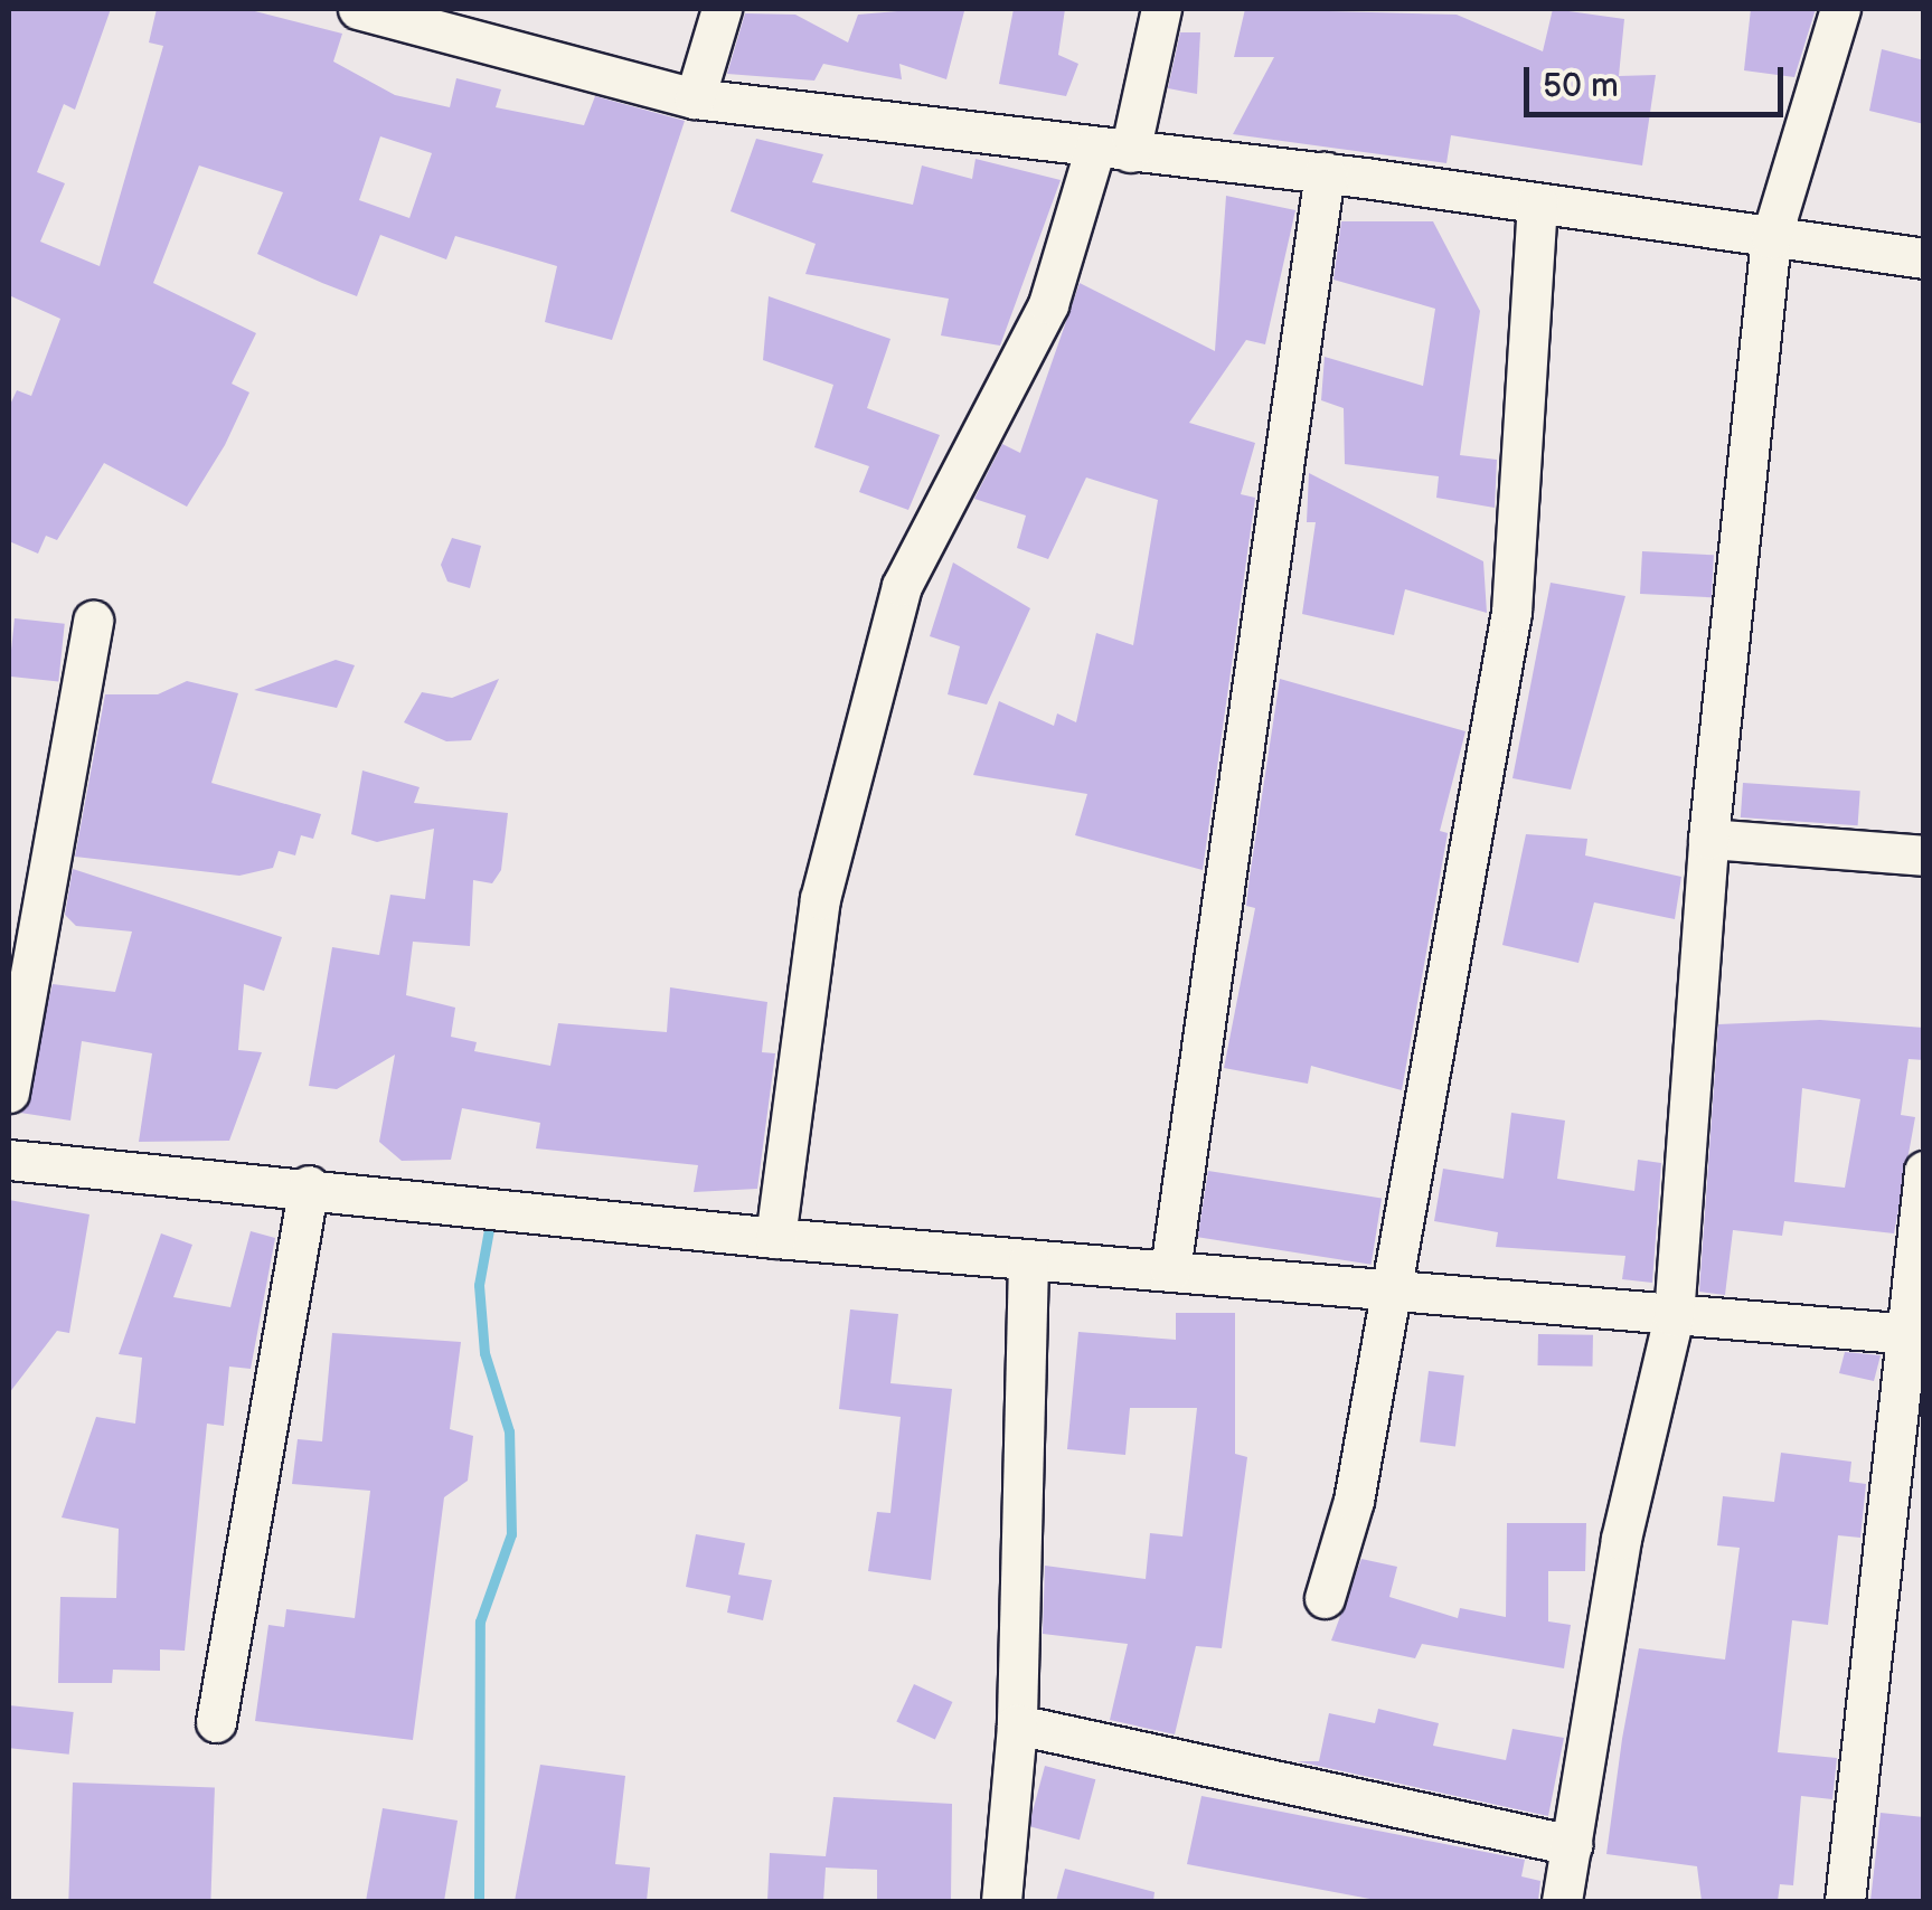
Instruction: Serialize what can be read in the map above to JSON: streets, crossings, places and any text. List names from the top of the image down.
{
  "scale_bar": "50 m"
}
